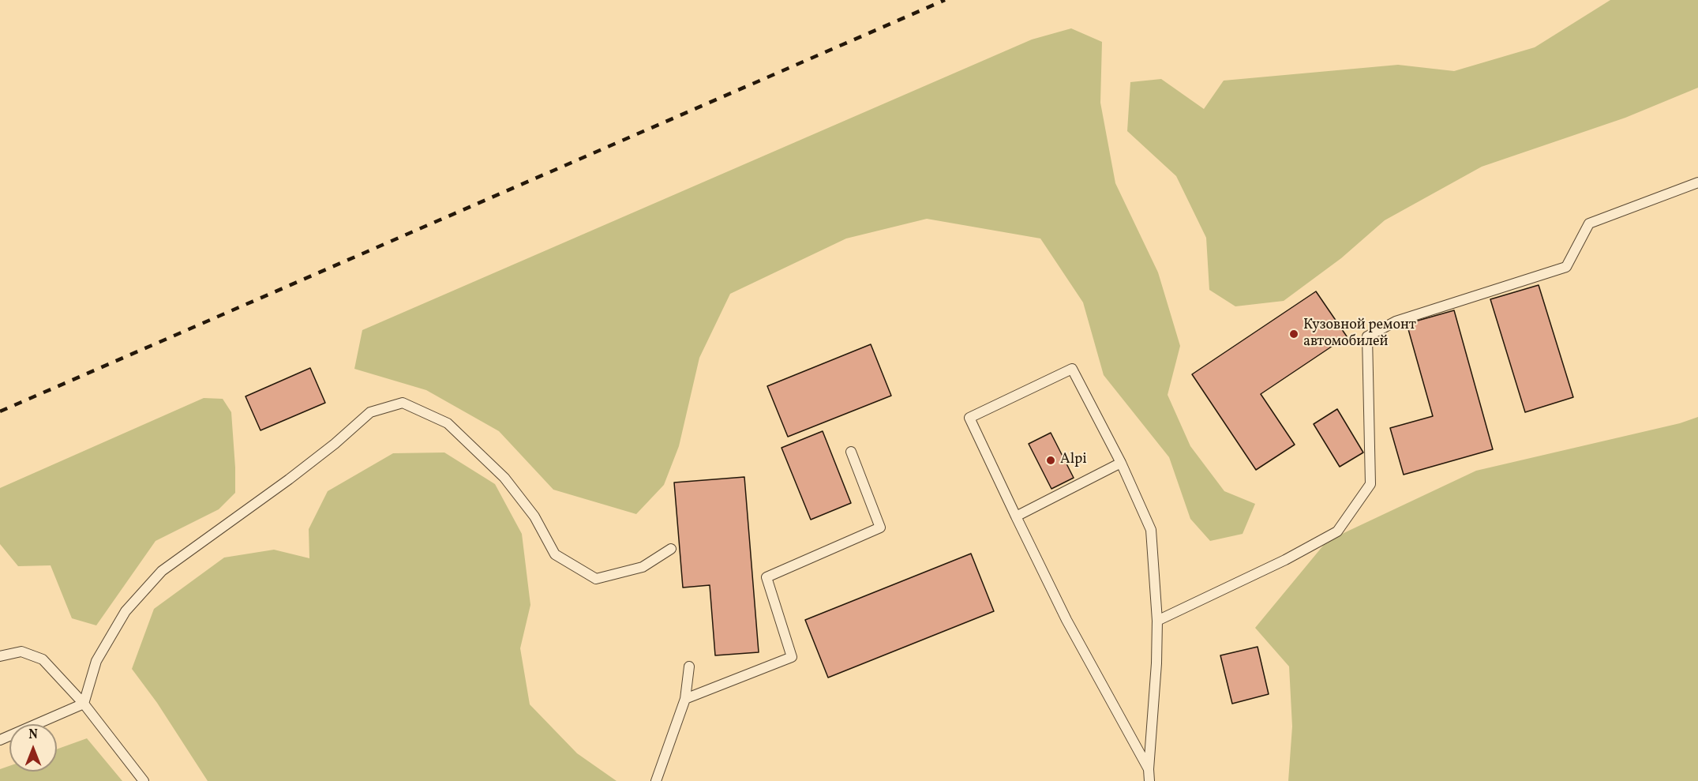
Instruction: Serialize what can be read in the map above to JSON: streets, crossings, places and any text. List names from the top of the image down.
{
  "places": ["Кузовной ремонт автомобилей", "Alpi"],
  "north": "top"
}
